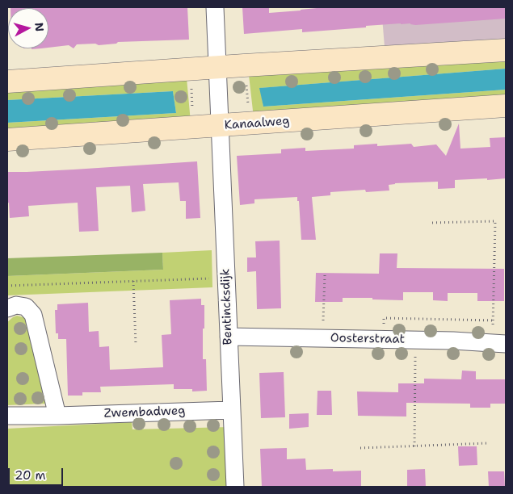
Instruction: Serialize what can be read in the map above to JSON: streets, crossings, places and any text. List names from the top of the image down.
{
  "streets": {
    "street": [
      "Kanaalweg",
      "Bentincksdijk",
      "Oosterstraat",
      "Zwembadweg"
    ]
  },
  "crossings": [
    ["Kanaalweg", "Bentincksdijk"],
    ["Bentincksdijk", "Oosterstraat"],
    ["Bentincksdijk", "Zwembadweg"]
  ],
  "scale_bar": "20 m",
  "north": "right"
}
